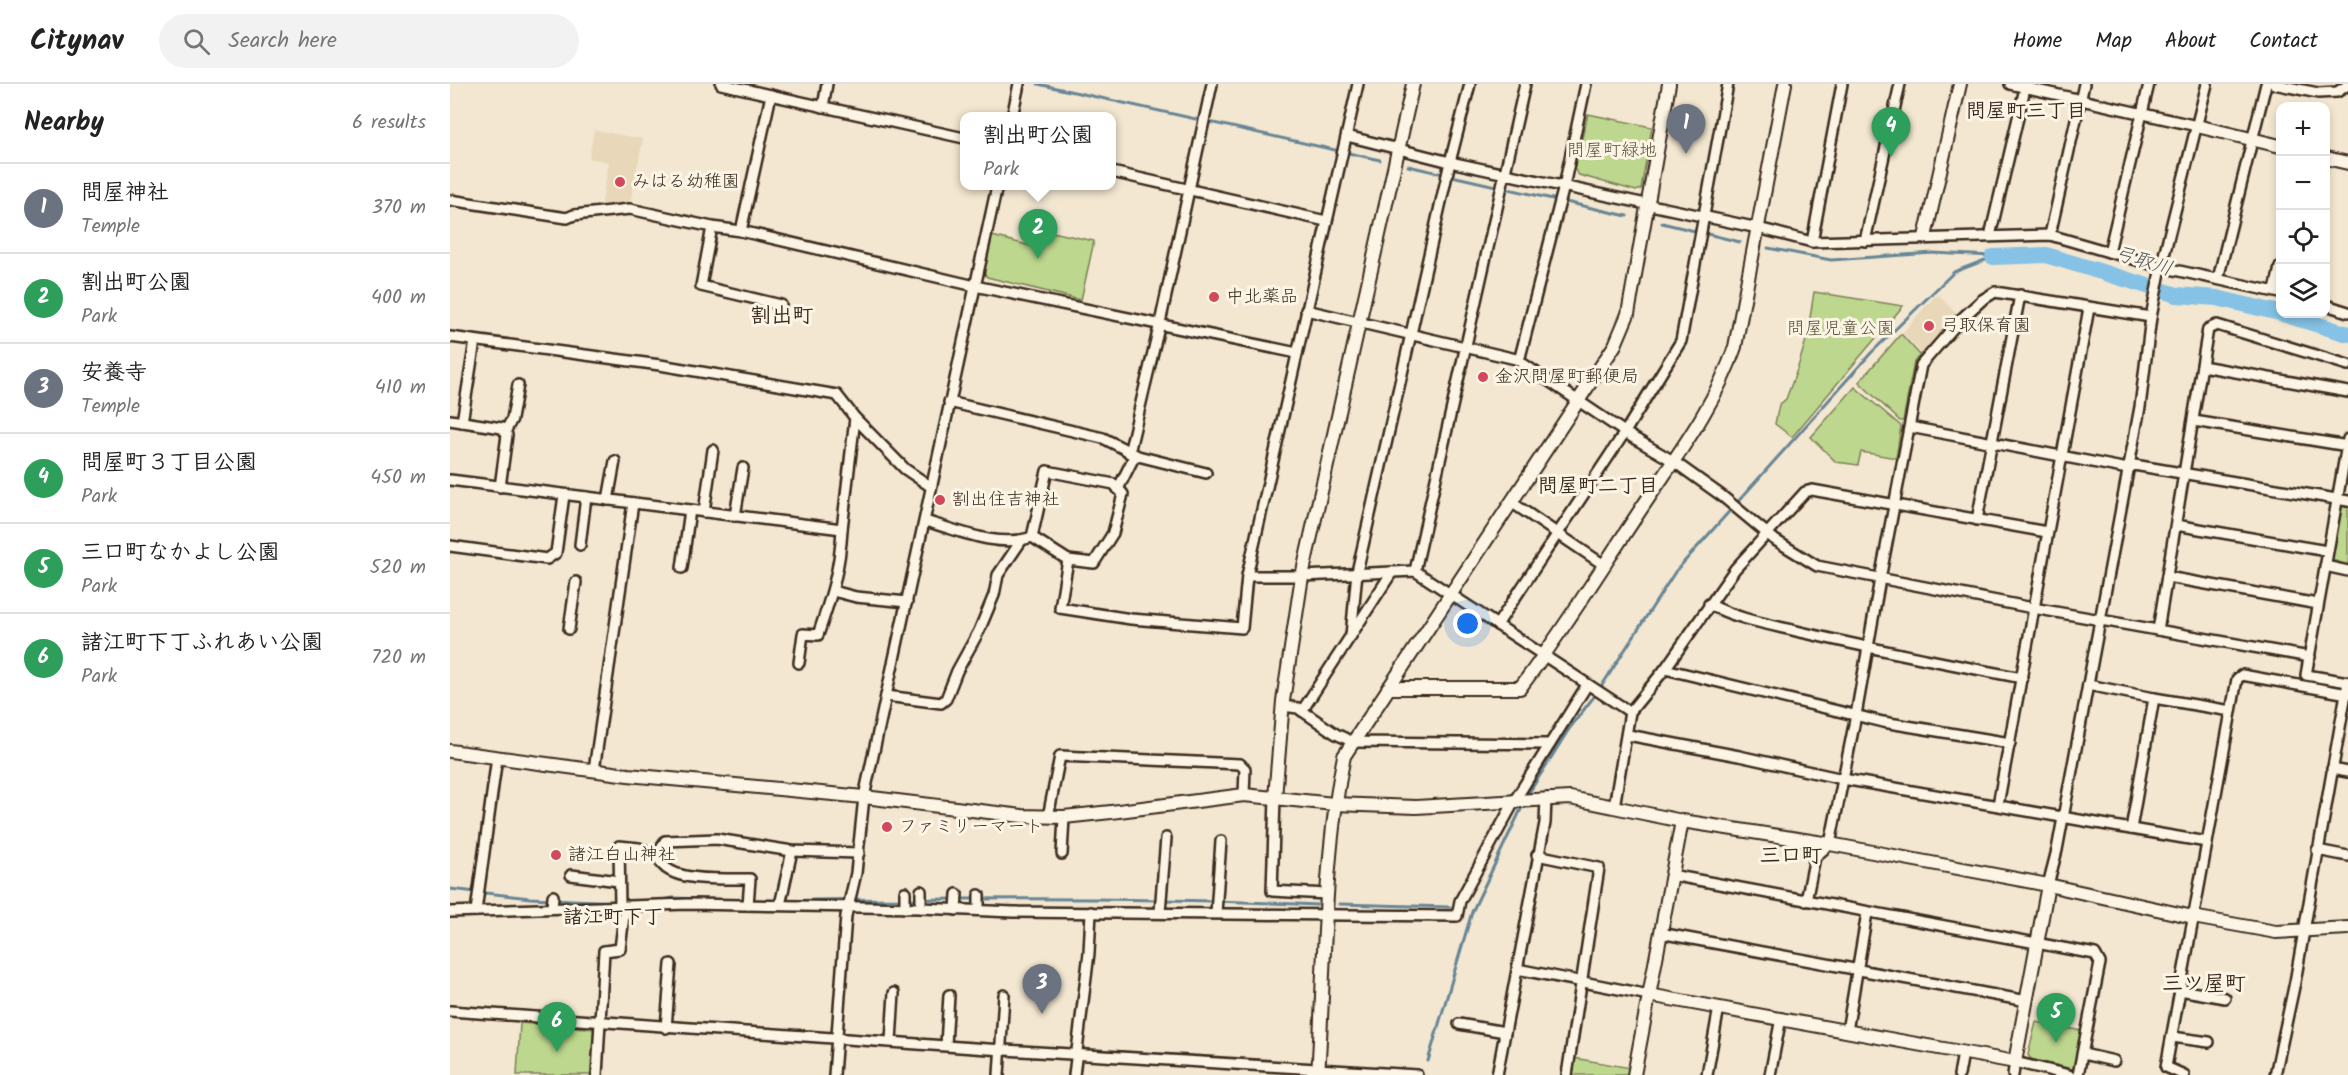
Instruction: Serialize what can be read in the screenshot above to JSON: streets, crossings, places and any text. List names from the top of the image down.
{
  "districts": [
    "問屋町三丁目",
    "割出町",
    "問屋町二丁目",
    "三口町",
    "諸江町下丁",
    "三ツ屋町"
  ],
  "water": ["弓取川"],
  "parks": ["問屋町緑地", "問屋児童公園"],
  "places": [
    "みはる幼稚園",
    "中北薬品",
    "弓取保育園",
    "金沢問屋町郵便局",
    "割出住吉神社",
    "ファミリーマート",
    "諸江白山神社"
  ],
  "page": {
    "header": "Citynav",
    "search": "Search here",
    "nav": [
      "Home",
      "Map",
      "About",
      "Contact"
    ],
    "heading": ["Nearby", "6 results"],
    "map_buttons": ["+", "−"],
    "pins": [
      "1",
      "4",
      "2",
      "3",
      "5",
      "6"
    ],
    "popup": ["割出町公園", "Park"],
    "list": [
      {
        "mark": "1",
        "name": "問屋神社",
        "note": "Temple",
        "value": "370 m"
      },
      {
        "mark": "2",
        "name": "割出町公園",
        "note": "Park",
        "value": "400 m"
      },
      {
        "mark": "3",
        "name": "安養寺",
        "note": "Temple",
        "value": "410 m"
      },
      {
        "mark": "4",
        "name": "問屋町３丁目公園",
        "note": "Park",
        "value": "450 m"
      },
      {
        "mark": "5",
        "name": "三口町なかよし公園",
        "note": "Park",
        "value": "520 m"
      },
      {
        "mark": "6",
        "name": "諸江町下丁ふれあい公園",
        "note": "Park",
        "value": "720 m"
      }
    ]
  }
}
